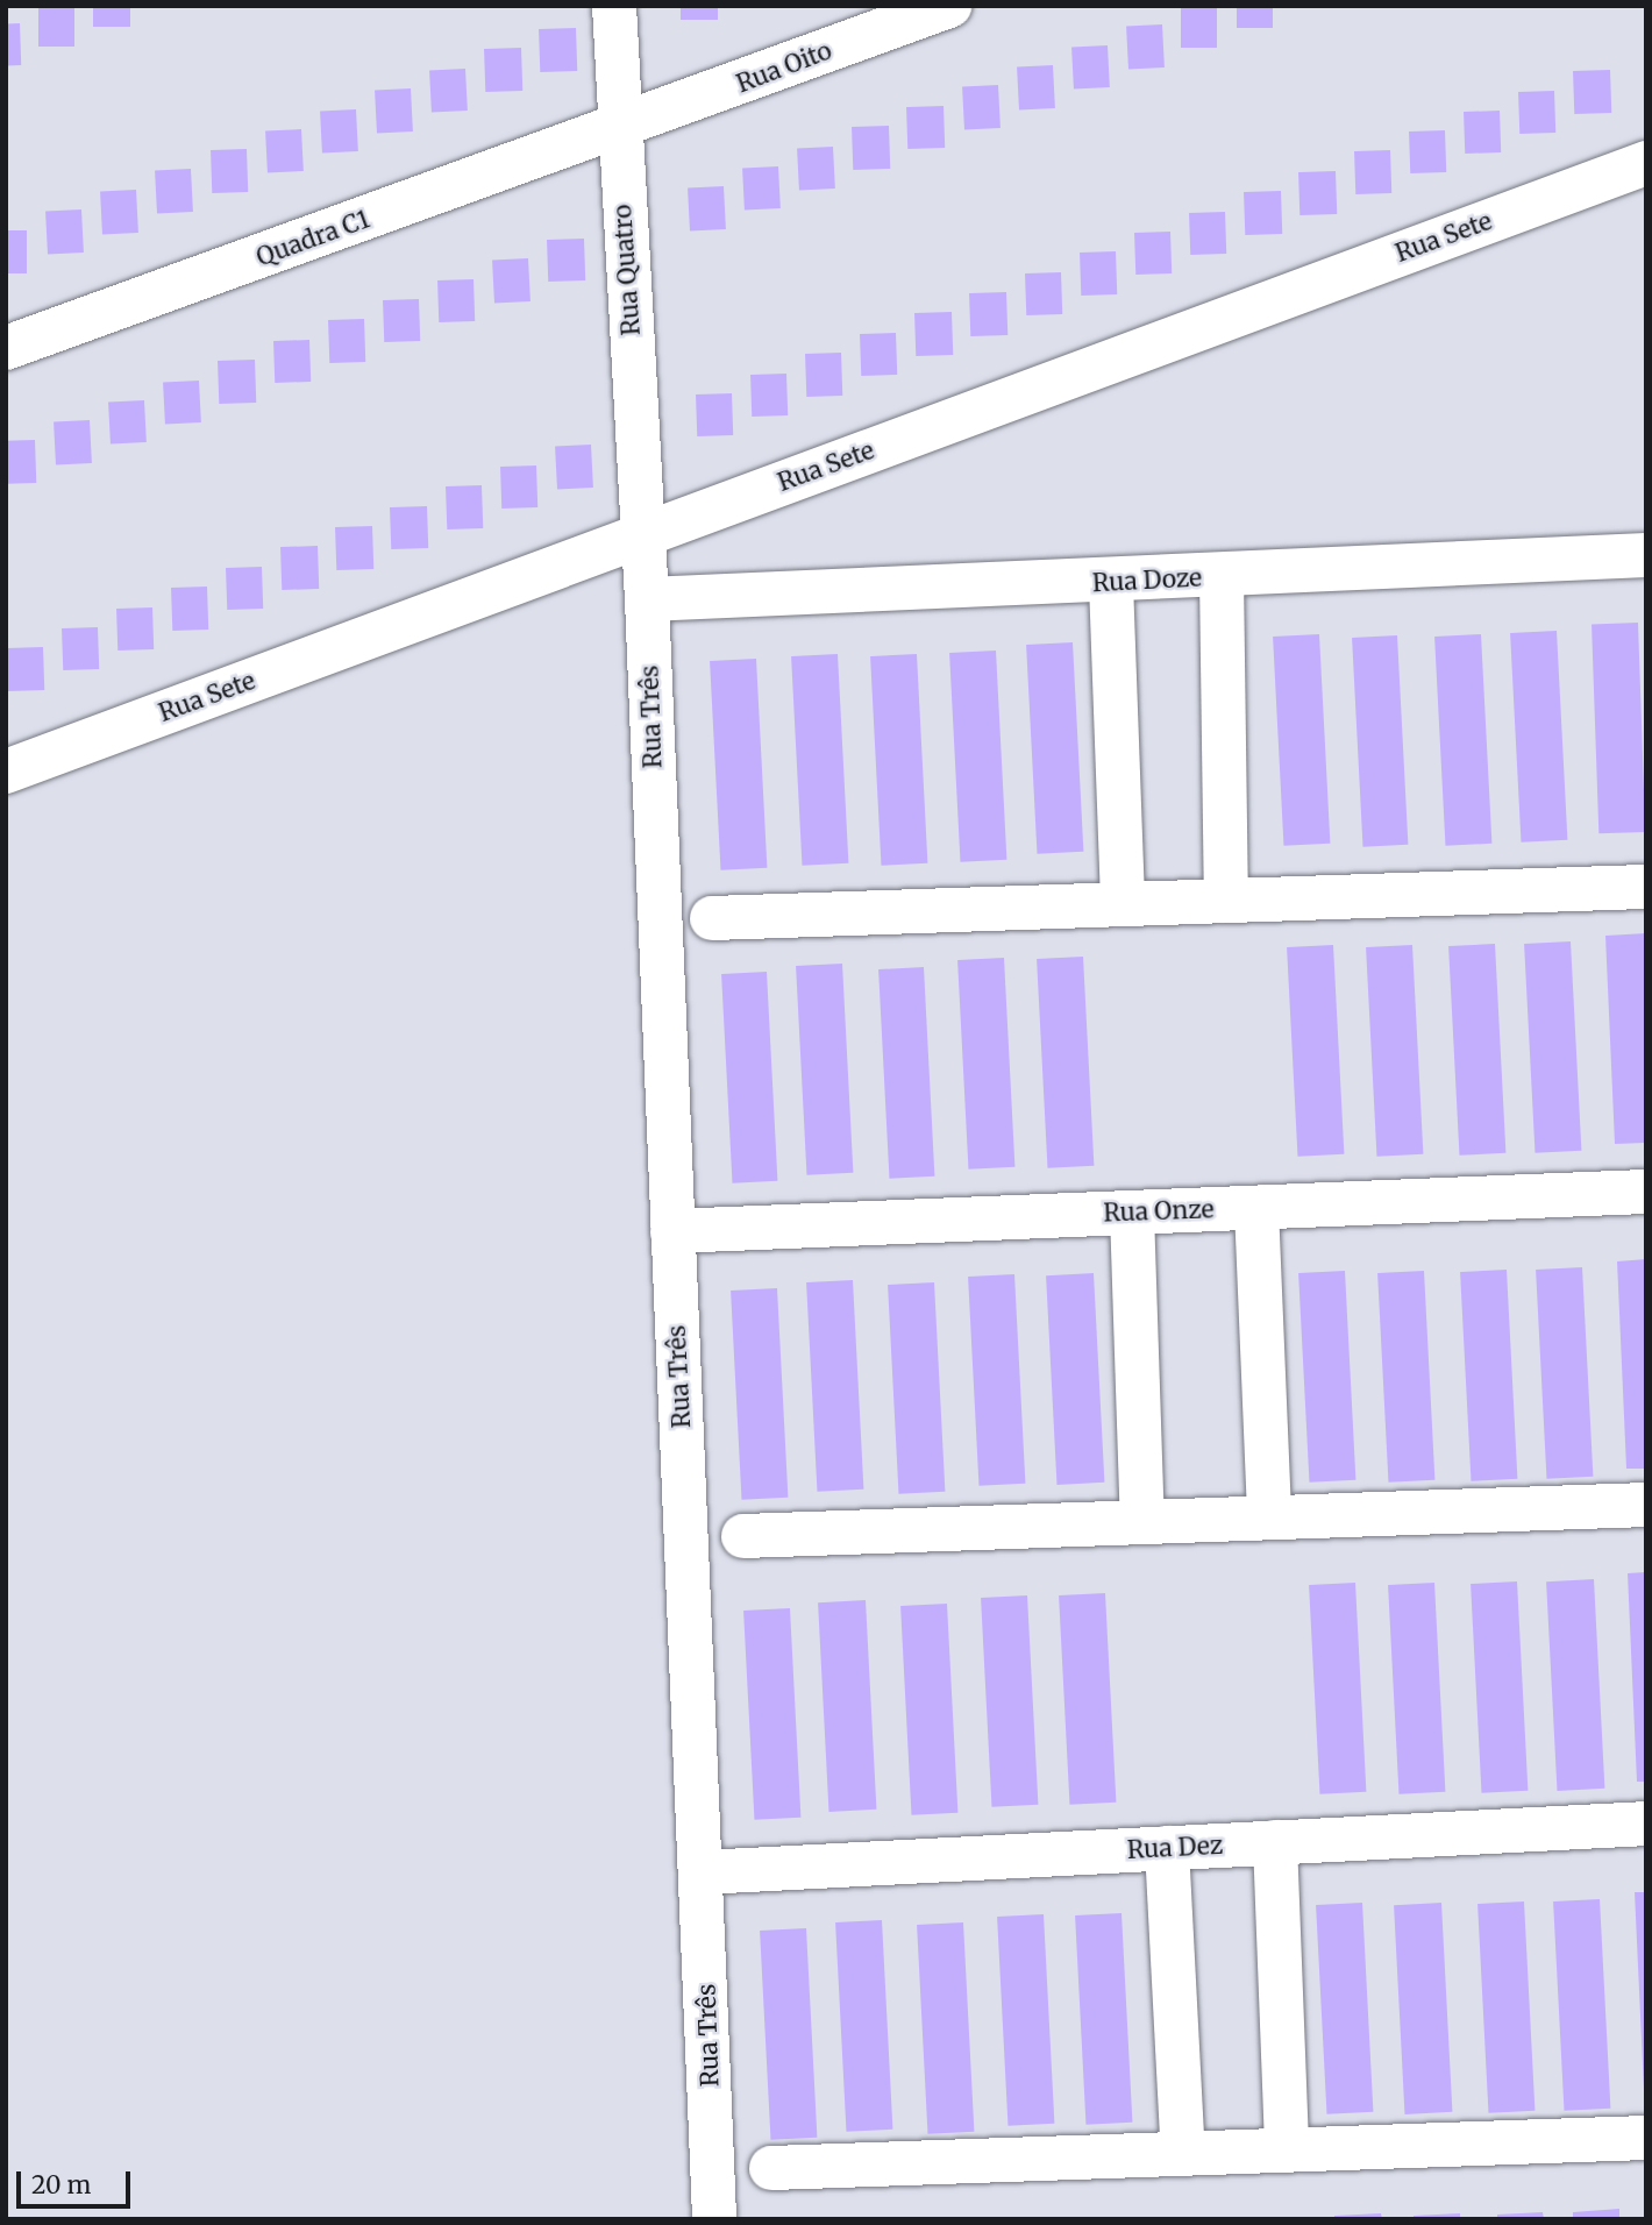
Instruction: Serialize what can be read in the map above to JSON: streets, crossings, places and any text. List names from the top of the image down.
{
  "streets": {
    "street": [
      "Rua Oito",
      "Rua Sete",
      "Quadra C1",
      "Rua Quatro",
      "Rua Doze",
      "Rua Três",
      "Rua Onze",
      "Rua Dez"
    ]
  },
  "crossings": [
    ["Rua Oito", "Quadra C1"],
    ["Rua Oito", "Rua Quatro"],
    ["Rua Sete", "Rua Quatro"],
    ["Rua Sete", "Rua Três"],
    ["Quadra C1", "Rua Quatro"],
    ["Rua Quatro", "Rua Três"],
    ["Rua Doze", "Rua Três"],
    ["Rua Três", "Rua Onze"],
    ["Rua Três", "Rua Dez"]
  ],
  "scale_bar": "20 m"
}
